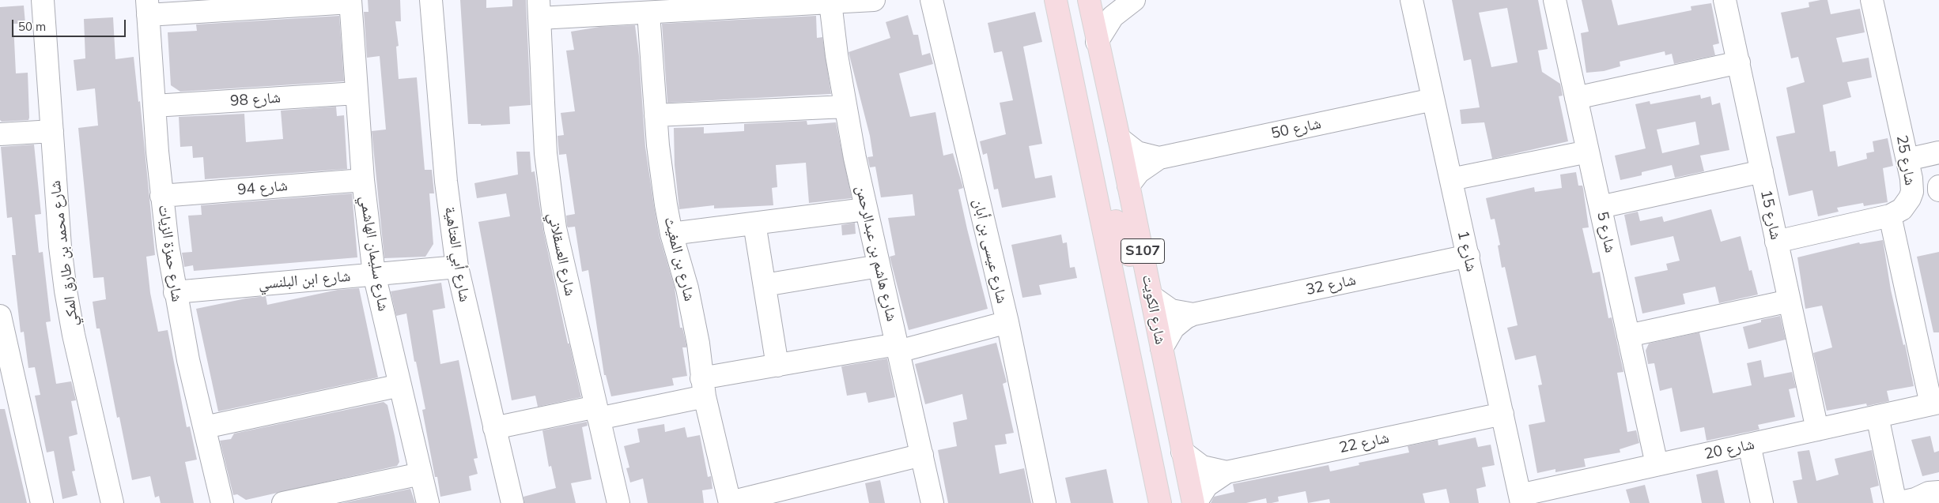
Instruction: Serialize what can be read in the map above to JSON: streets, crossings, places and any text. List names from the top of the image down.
{
  "streets": {
    "main road": ["S107", "شارع الكويت"],
    "street": [
      "شارع 98",
      "شارع 50",
      "شارع 25",
      "شارع 94",
      "شارع 15",
      "شارع 5",
      "شارع عيسى بن أبان",
      "شارع 1",
      "شارع محمد بن طارق المكي",
      "شارع حمزة الزيات",
      "شارع سليمان الهاشمي",
      "شارع هاشم بن عبدالرحمن",
      "شارع أبي العتاهية",
      "شارع العسقلاني",
      "شارع بن المغيث",
      "شارع ابن البلنسي",
      "شارع 32",
      "شارع 22",
      "شارع 20"
    ]
  },
  "crossings": [
    ["شارع 98", "شارع حمزة الزيات"],
    ["شارع 98", "شارع سليمان الهاشمي"],
    ["شارع 50", "شارع 1"],
    ["شارع 50", "شارع الكويت"],
    ["شارع 94", "شارع حمزة الزيات"],
    ["شارع 94", "شارع سليمان الهاشمي"],
    ["شارع 15", "شارع 20"],
    ["شارع 5", "شارع 20"],
    ["شارع 1", "شارع 32"],
    ["شارع 1", "شارع 22"],
    ["شارع 1", "شارع 20"],
    ["شارع حمزة الزيات", "شارع ابن البلنسي"],
    ["شارع سليمان الهاشمي", "شارع ابن البلنسي"],
    ["شارع أبي العتاهية", "شارع ابن البلنسي"],
    ["شارع 32", "شارع الكويت"],
    ["شارع الكويت", "شارع 22"]
  ],
  "scale_bar": "50 m"
}
